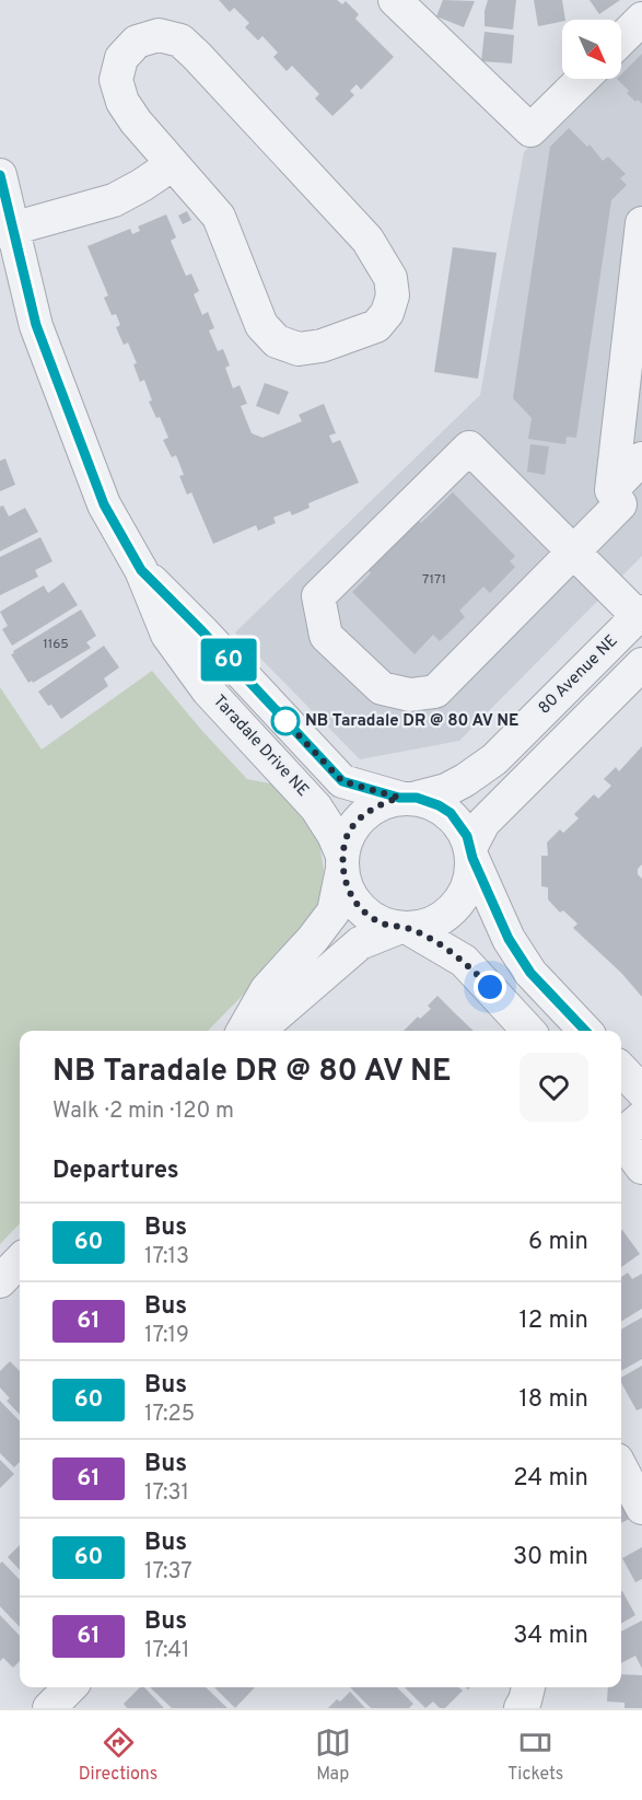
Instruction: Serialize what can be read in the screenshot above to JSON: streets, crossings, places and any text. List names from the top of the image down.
{
  "streets": {
    "street": ["80 Avenue NE", "Taradale Drive NE"]
  },
  "crossings": [
    ["80 Avenue NE", "Taradale Drive NE"]
  ],
  "places": ["NB Taradale DR @ 80 AV NE"],
  "lines": ["bus line 60"],
  "house_numbers": ["7171", "1165"],
  "north": "bottom right",
  "page": {
    "on_map": "60",
    "heading": [
      ["NB Taradale DR @ 80 AV NE", "Walk · 2 min · 120 m"],
      "Departures"
    ],
    "list": [
      {
        "mark": "60",
        "name": "Bus",
        "note": "17:13",
        "value": "6 min"
      },
      {
        "mark": "61",
        "name": "Bus",
        "note": "17:19",
        "value": "12 min"
      },
      {
        "mark": "60",
        "name": "Bus",
        "note": "17:25",
        "value": "18 min"
      },
      {
        "mark": "61",
        "name": "Bus",
        "note": "17:31",
        "value": "24 min"
      },
      {
        "mark": "60",
        "name": "Bus",
        "note": "17:37",
        "value": "30 min"
      },
      {
        "mark": "61",
        "name": "Bus",
        "note": "17:41",
        "value": "34 min"
      }
    ],
    "tabs": ["Directions", "Map", "Tickets"]
  }
}
